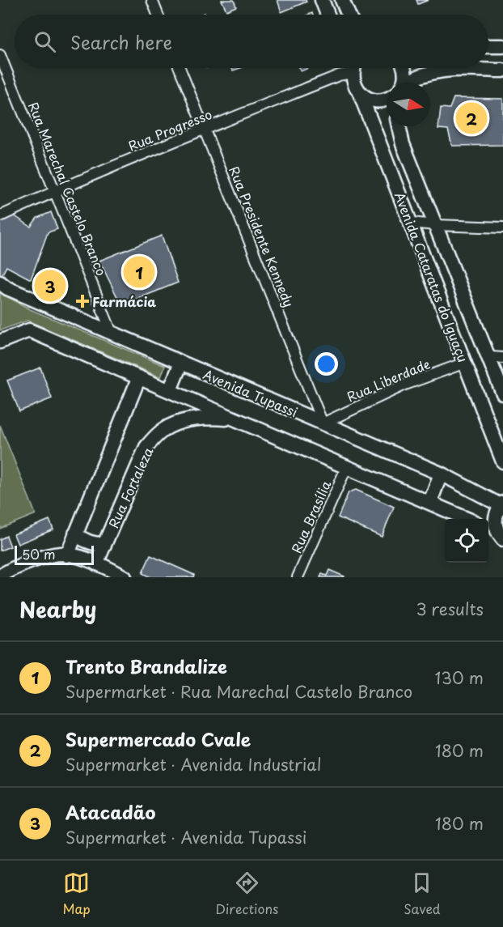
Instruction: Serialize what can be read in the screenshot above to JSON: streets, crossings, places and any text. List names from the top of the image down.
{
  "streets": {
    "street": [
      "Rua Progresso",
      "Rua Marechal Castelo Branco",
      "Rua Presidente Kennedy",
      "Avenida Cataratas do Iguaçu",
      "Rua Liberdade",
      "Avenida Tupassi",
      "Rua Fortaleza",
      "Rua Brasília"
    ]
  },
  "crossings": [
    ["Rua Progresso", "Rua Marechal Castelo Branco"],
    ["Rua Progresso", "Rua Presidente Kennedy"],
    ["Rua Marechal Castelo Branco", "Avenida Tupassi"],
    ["Rua Presidente Kennedy", "Rua Liberdade"],
    ["Rua Presidente Kennedy", "Avenida Tupassi"],
    ["Avenida Cataratas do Iguaçu", "Rua Liberdade"],
    ["Rua Liberdade", "Avenida Tupassi"]
  ],
  "places": {
    "health": ["Farmácia"]
  },
  "scale_bar": "50 m",
  "north": "right",
  "page": {
    "search": "Search here",
    "pins": ["2", "1", "3"],
    "scale": "50 m",
    "heading": ["Nearby", "3 results"],
    "list": [
      {
        "mark": "1",
        "name": "Trento Brandalize",
        "note": "Supermarket · Rua Marechal Castelo Branco",
        "value": "130 m"
      },
      {
        "mark": "2",
        "name": "Supermercado Cvale",
        "note": "Supermarket · Avenida Industrial",
        "value": "180 m"
      },
      {
        "mark": "3",
        "name": "Atacadão",
        "note": "Supermarket · Avenida Tupassi",
        "value": "180 m"
      }
    ],
    "nav": ["Map", "Directions", "Saved"]
  }
}
